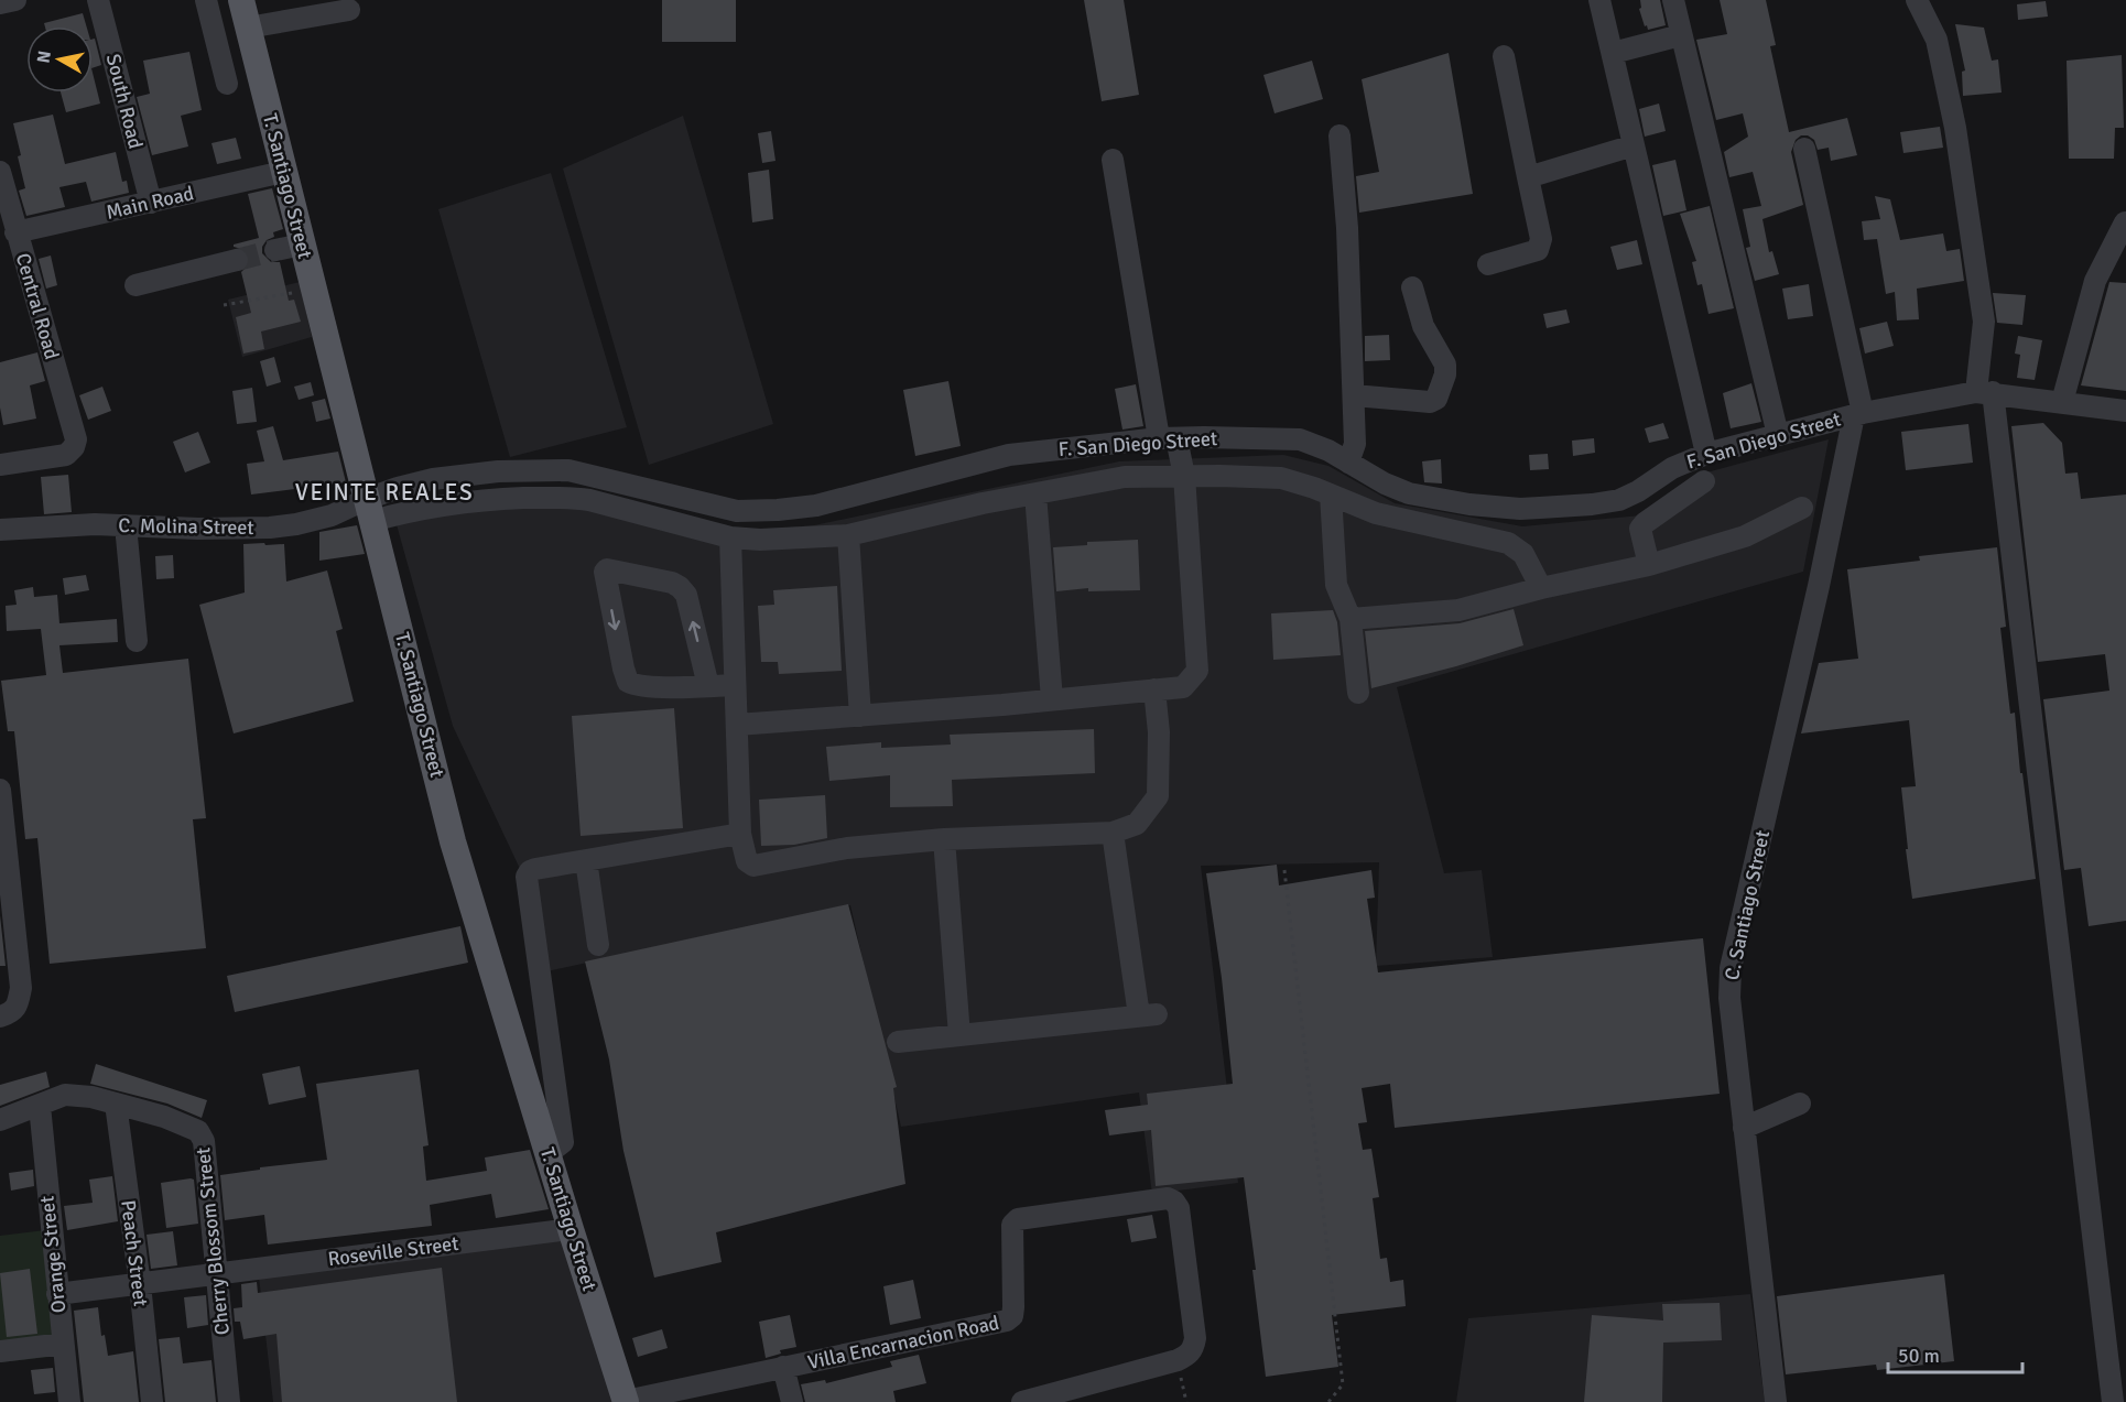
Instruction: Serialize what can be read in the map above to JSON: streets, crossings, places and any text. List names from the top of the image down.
{
  "streets": {
    "main road": ["T. Santiago Street"],
    "street": [
      "South Road",
      "Main Road",
      "Central Road",
      "F. San Diego Street",
      "C. Molina Street",
      "C. Santiago Street",
      "Cherry Blossom Street",
      "Roseville Street",
      "Peach Street",
      "Orange Street",
      "Villa Encarnacion Road"
    ]
  },
  "crossings": [
    ["South Road", "Main Road"],
    ["T. Santiago Street", "Main Road"],
    ["T. Santiago Street", "F. San Diego Street"],
    ["T. Santiago Street", "C. Molina Street"],
    ["T. Santiago Street", "Roseville Street"],
    ["T. Santiago Street", "Villa Encarnacion Road"],
    ["Main Road", "Central Road"],
    ["F. San Diego Street", "C. Molina Street"],
    ["F. San Diego Street", "C. Santiago Street"],
    ["Cherry Blossom Street", "Roseville Street"],
    ["Cherry Blossom Street", "Peach Street"],
    ["Cherry Blossom Street", "Orange Street"],
    ["Roseville Street", "Peach Street"],
    ["Roseville Street", "Orange Street"]
  ],
  "districts": ["VEINTE REALES"],
  "scale_bar": "50 m",
  "north": "left"
}
